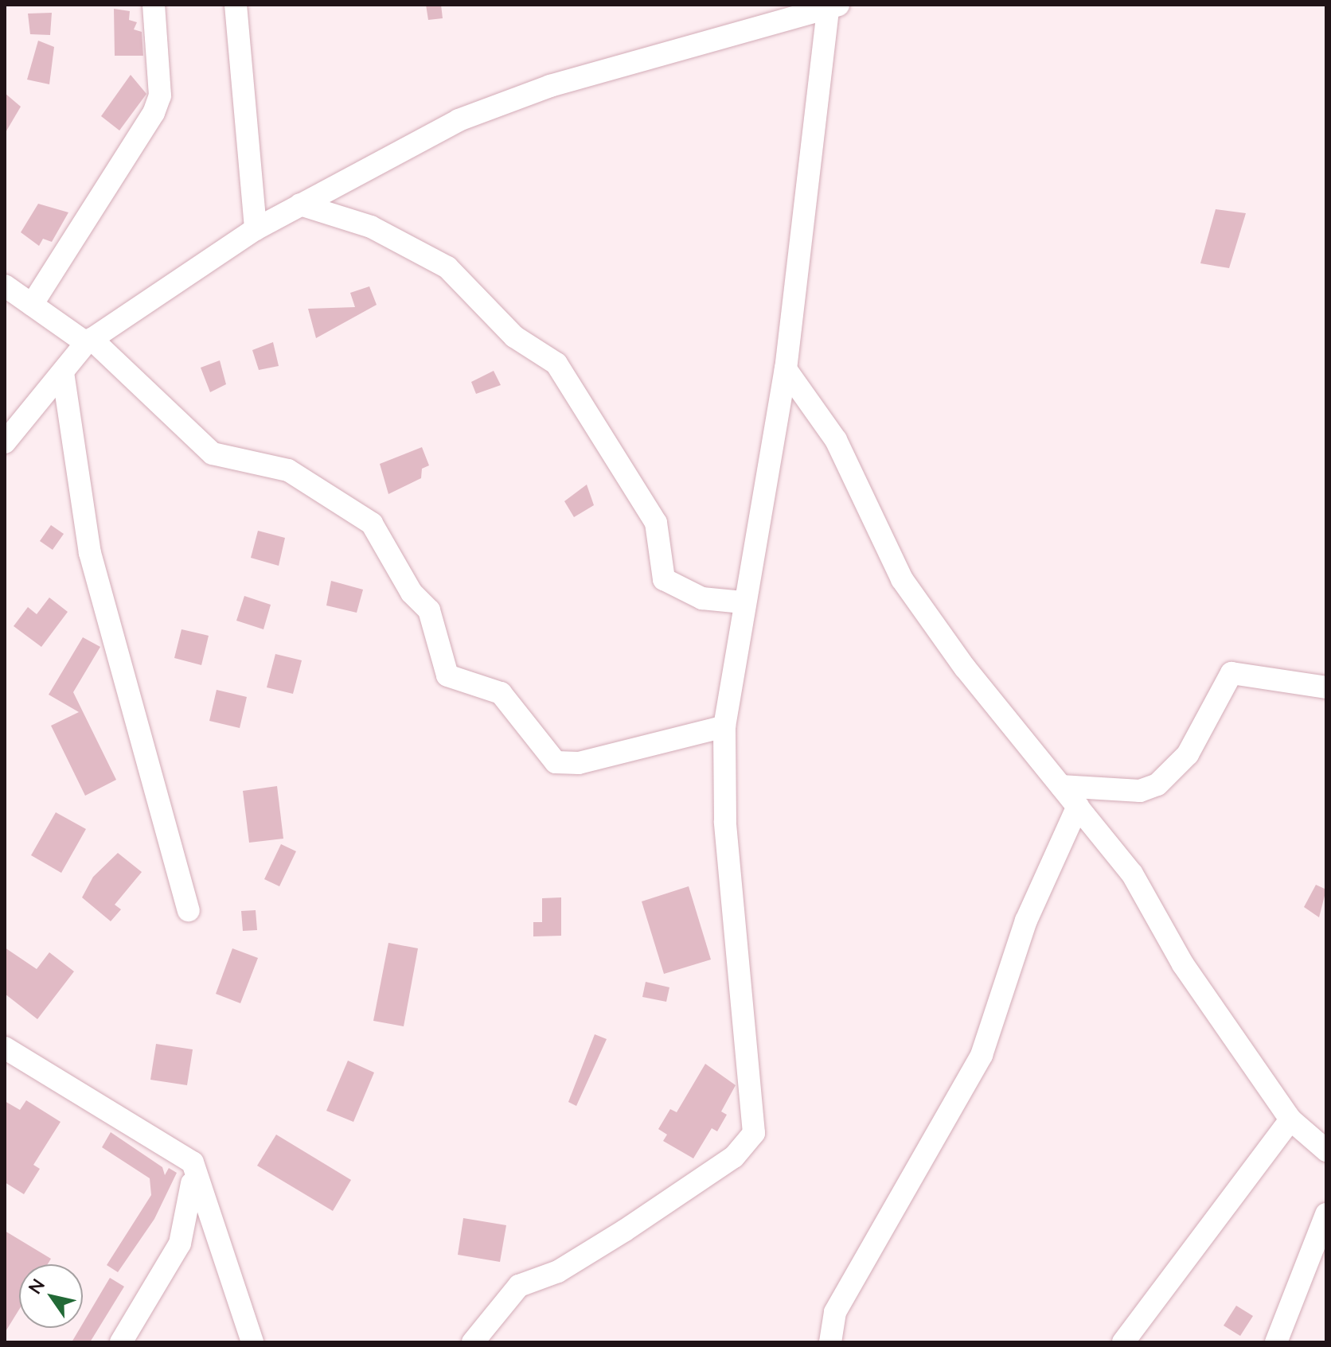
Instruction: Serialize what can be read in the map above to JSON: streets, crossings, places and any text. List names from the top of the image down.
{
  "north": "top left"
}
